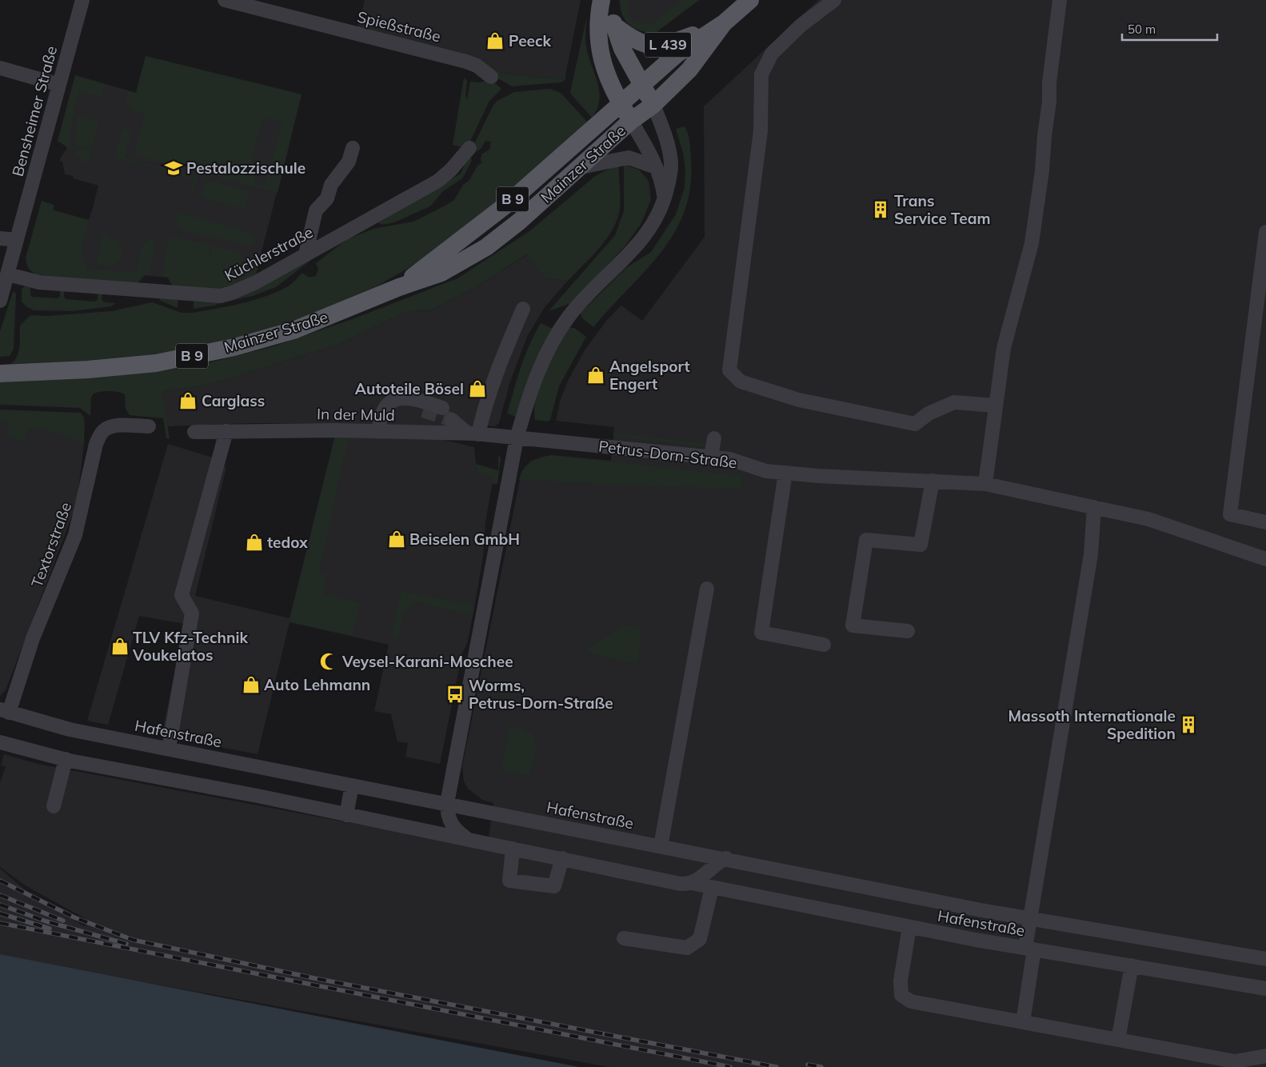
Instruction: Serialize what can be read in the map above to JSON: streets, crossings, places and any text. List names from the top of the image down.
{
  "streets": {
    "main road": ["L 439", "Mainzer Straße", "B 9"],
    "street": [
      "Spießstraße",
      "Bensheimer Straße",
      "Küchlerstraße",
      "In der Muld",
      "Petrus-Dorn-Straße",
      "Textorstraße",
      "Hafenstraße"
    ]
  },
  "crossings": [
    ["L 439", "Mainzer Straße"],
    ["Bensheimer Straße", "Küchlerstraße"],
    ["In der Muld", "Petrus-Dorn-Straße"],
    ["Textorstraße", "Hafenstraße"]
  ],
  "places": {
    "shop": [
      "Peeck",
      "Angelsport Engert",
      "Autoteile Bösel",
      "Carglass",
      "Beiselen GmbH",
      "tedox",
      "TLV Kfz-Technik Voukelatos",
      "Auto Lehmann"
    ],
    "school or university": ["Pestalozzischule"],
    "building": ["Trans Service Team", "Massoth Internationale Spedition"],
    "mosque": ["Veysel-Karani-Moschee"],
    "bus stop": ["Worms, Petrus-Dorn-Straße"]
  },
  "scale_bar": "50 m"
}
